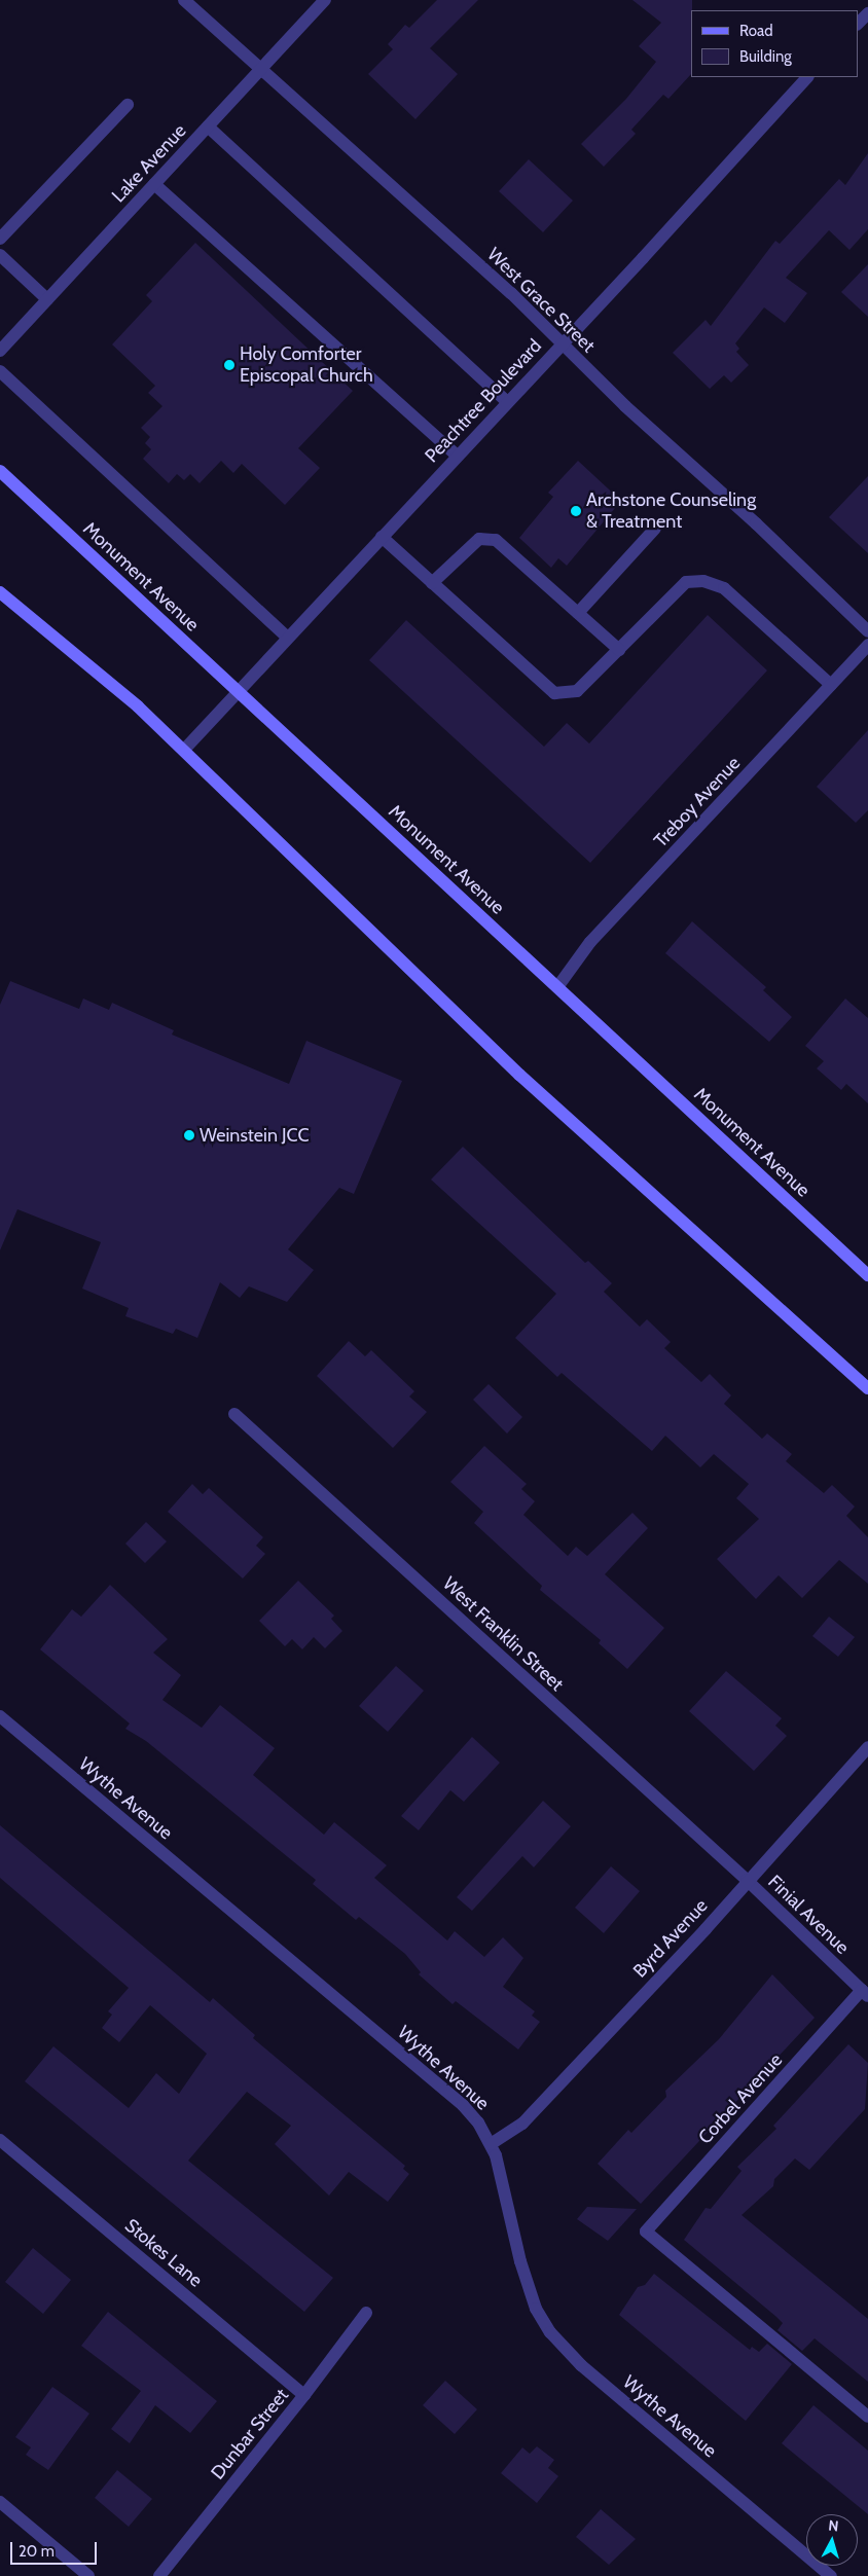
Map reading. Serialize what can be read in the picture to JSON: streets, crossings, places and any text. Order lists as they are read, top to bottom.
{
  "streets": {
    "street": [
      "Lake Avenue",
      "West Grace Street",
      "Peachtree Boulevard",
      "Monument Avenue",
      "Treboy Avenue",
      "West Franklin Street",
      "Wythe Avenue",
      "Finial Avenue",
      "Byrd Avenue",
      "Corbel Avenue",
      "Stokes Lane",
      "Dunbar Street"
    ]
  },
  "crossings": [
    ["Lake Avenue", "West Grace Street"],
    ["West Grace Street", "Peachtree Boulevard"],
    ["Peachtree Boulevard", "Monument Avenue"],
    ["Monument Avenue", "Treboy Avenue"],
    ["West Franklin Street", "Finial Avenue"],
    ["West Franklin Street", "Byrd Avenue"],
    ["Wythe Avenue", "Byrd Avenue"],
    ["Finial Avenue", "Byrd Avenue"],
    ["Finial Avenue", "Corbel Avenue"],
    ["Stokes Lane", "Dunbar Street"]
  ],
  "places": ["Holy Comforter Episcopal Church", "Archstone Counseling & Treatment", "Weinstein JCC"],
  "legend": ["Road", "Building"],
  "scale_bar": "20 m",
  "north": "top"
}
